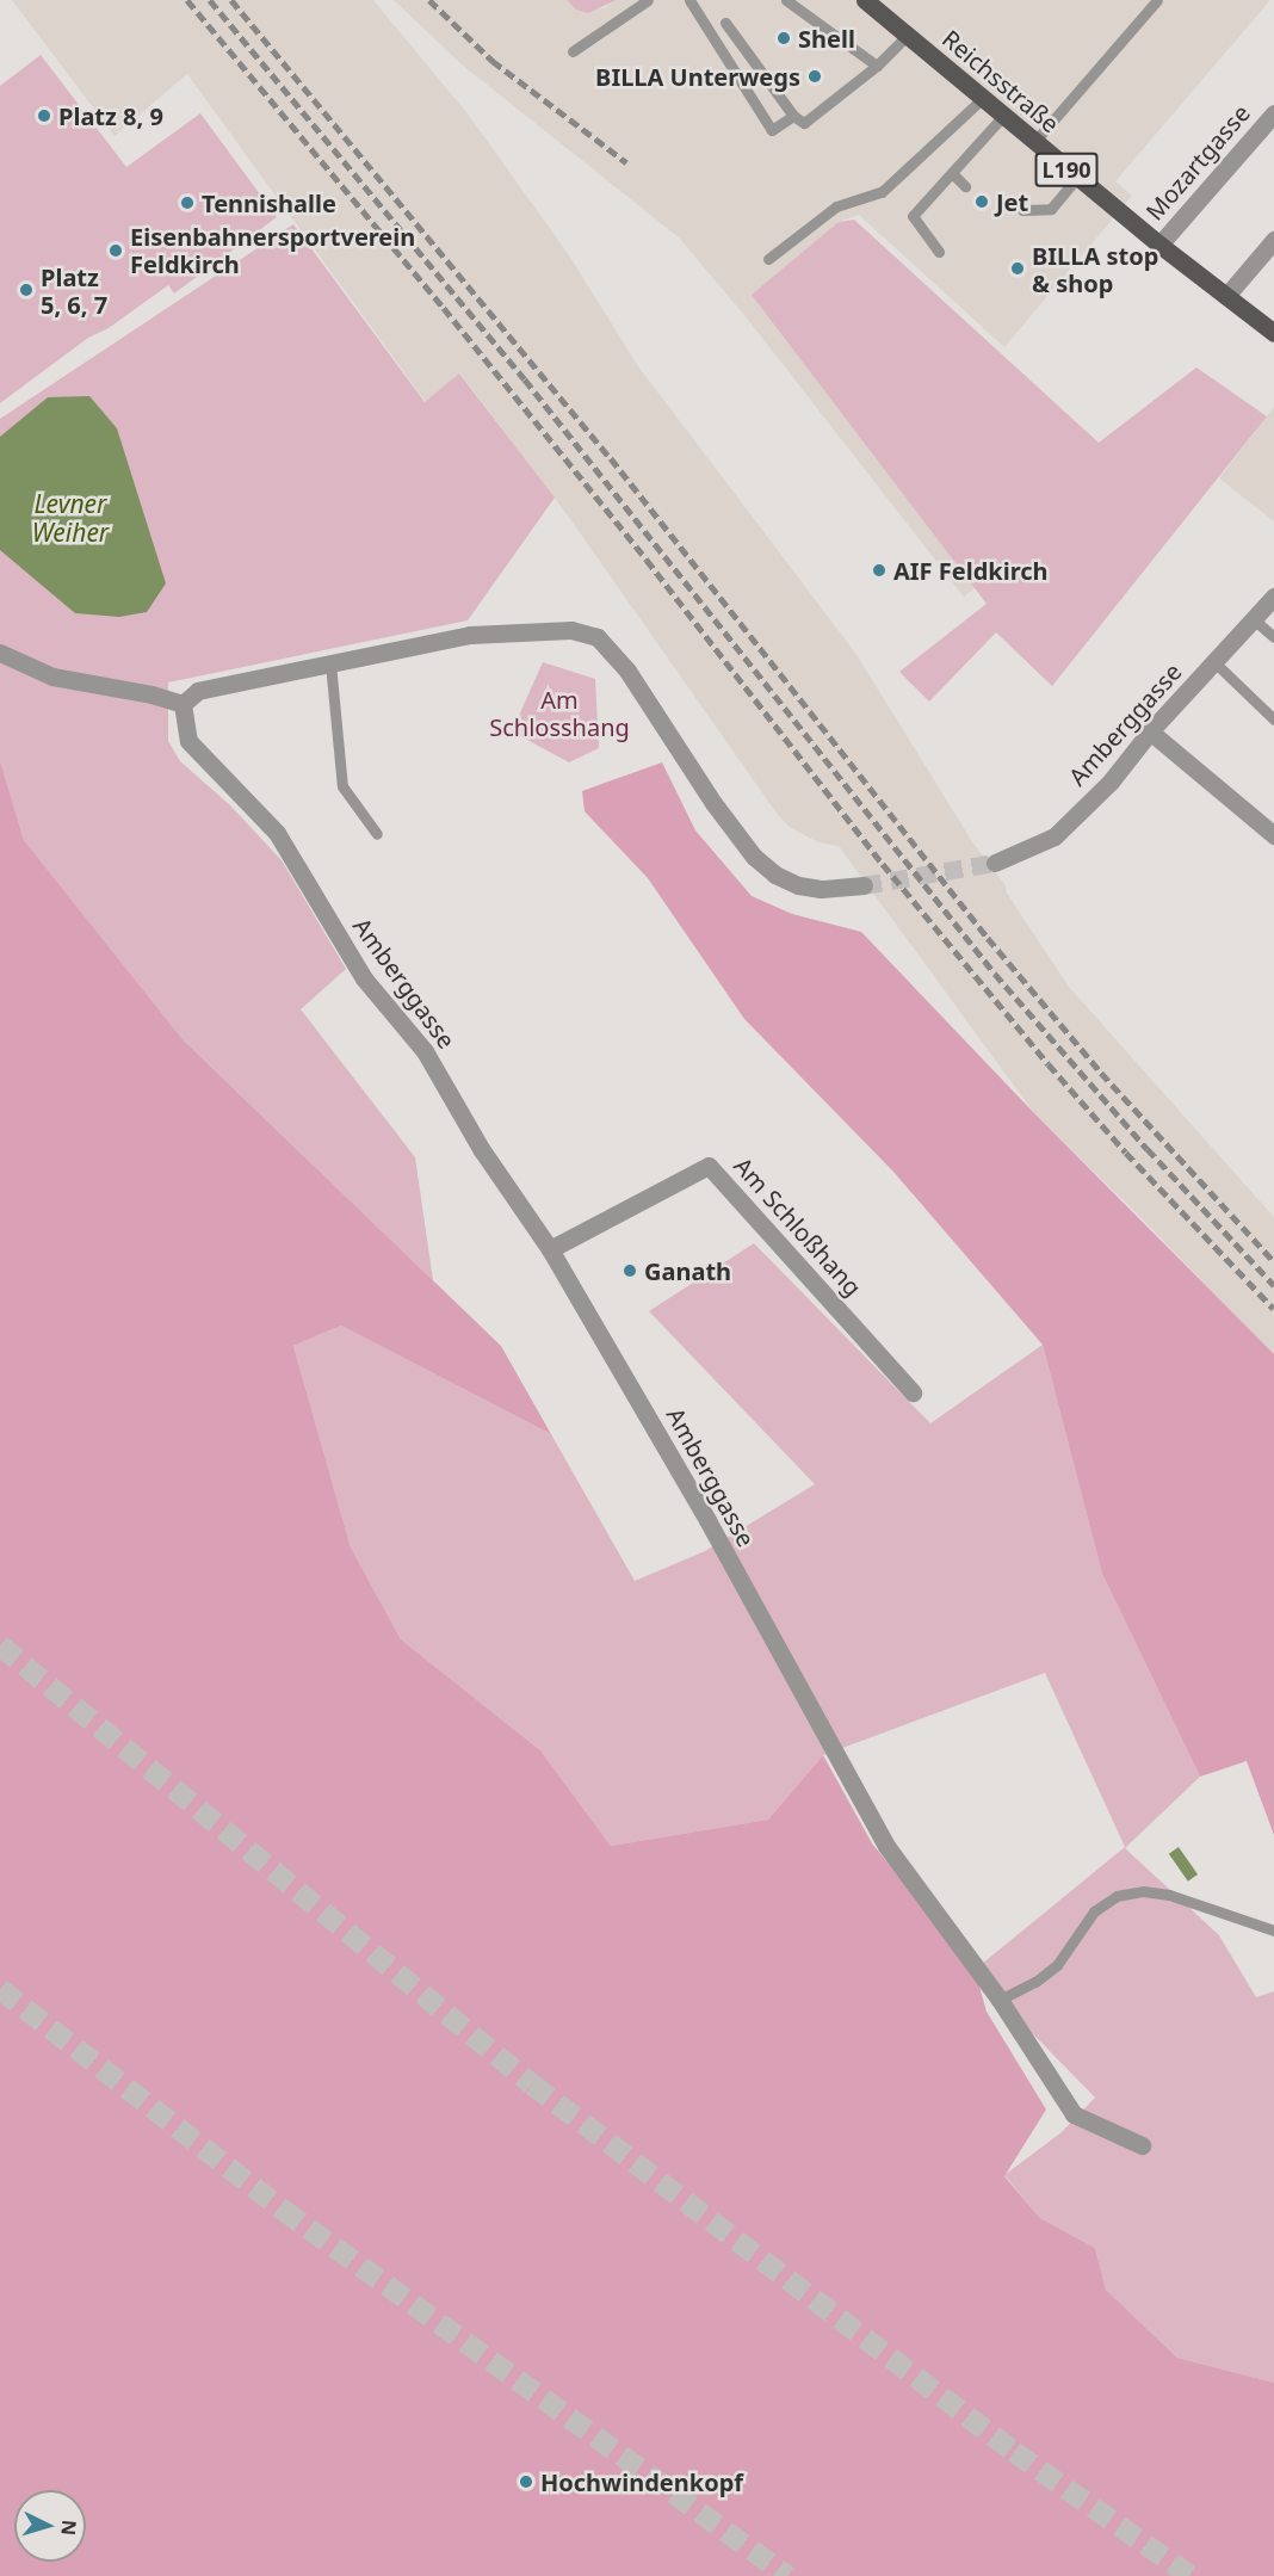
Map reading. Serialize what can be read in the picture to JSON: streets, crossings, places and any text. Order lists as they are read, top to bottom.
{
  "streets": {
    "main road": ["Reichsstraße", "L190"],
    "street": ["Mozartgasse", "Amberggasse", "Am Schloßhang"]
  },
  "crossings": [
    ["Reichsstraße", "Mozartgasse"],
    ["Amberggasse", "Am Schloßhang"]
  ],
  "water": ["Levner Weiher"],
  "parks": ["Am Schlosshang"],
  "places": [
    "Shell",
    "BILLA Unterwegs",
    "Platz 8, 9",
    "Jet",
    "Tennishalle",
    "Eisenbahnersportverein Feldkirch",
    "BILLA stop & shop",
    "Platz 5, 6, 7",
    "AIF Feldkirch",
    "Ganath",
    "Hochwindenkopf"
  ],
  "north": "right"
}
